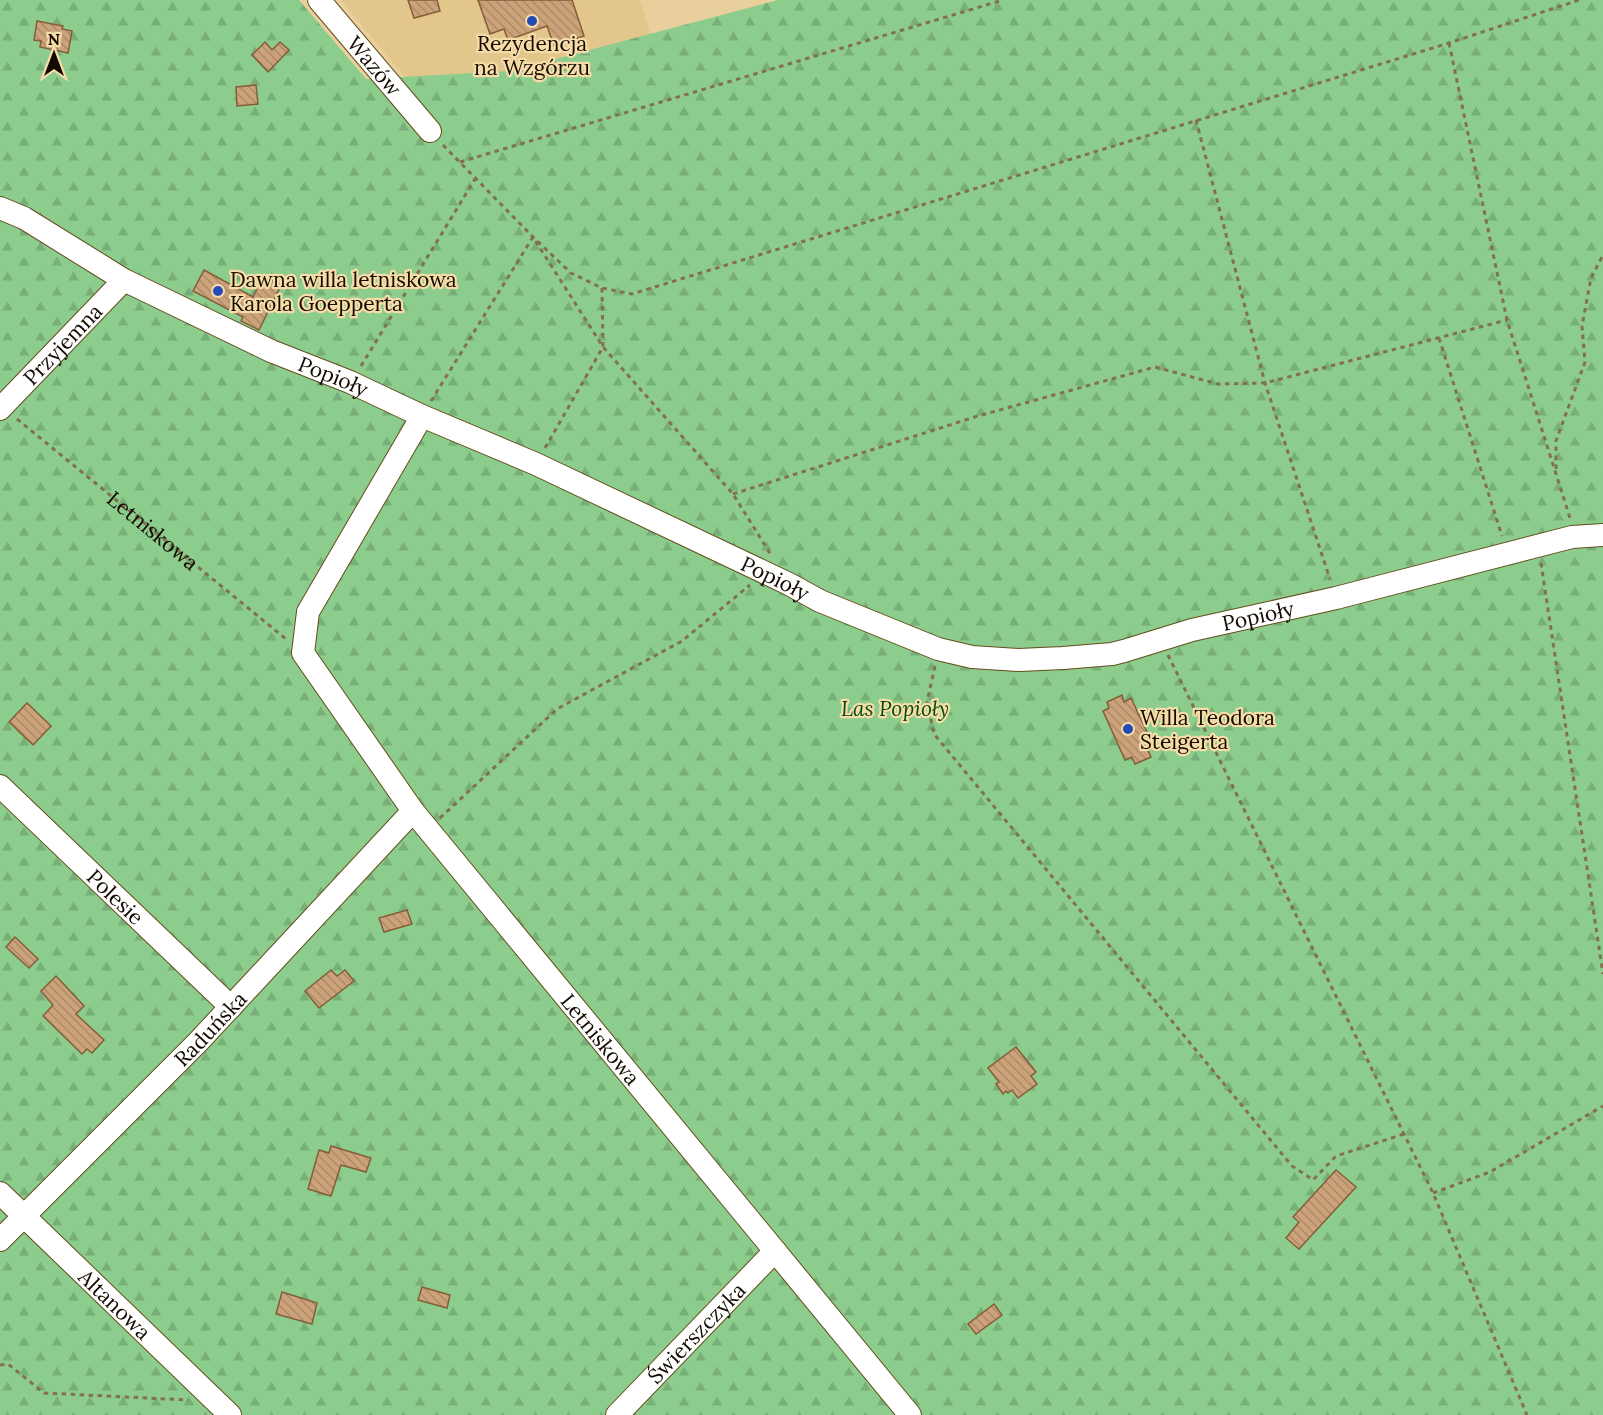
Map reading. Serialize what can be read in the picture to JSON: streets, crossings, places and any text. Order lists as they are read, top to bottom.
{
  "streets": {
    "street": [
      "Wazów",
      "Przyjemna",
      "Popioły",
      "Letniskowa",
      "Polesie",
      "Raduńska",
      "Altanowa",
      "Świerszczyka"
    ]
  },
  "crossings": [
    ["Przyjemna", "Popioły"],
    ["Przyjemna", "Letniskowa"],
    ["Letniskowa", "Raduńska"],
    ["Letniskowa", "Świerszczyka"],
    ["Polesie", "Raduńska"],
    ["Raduńska", "Altanowa"]
  ],
  "parks": ["Las Popioły"],
  "places": ["Rezydencja na Wzgórzu", "Dawna willa letniskowa Karola Goepperta", "Willa Teodora Steigerta"],
  "north": "top"
}
